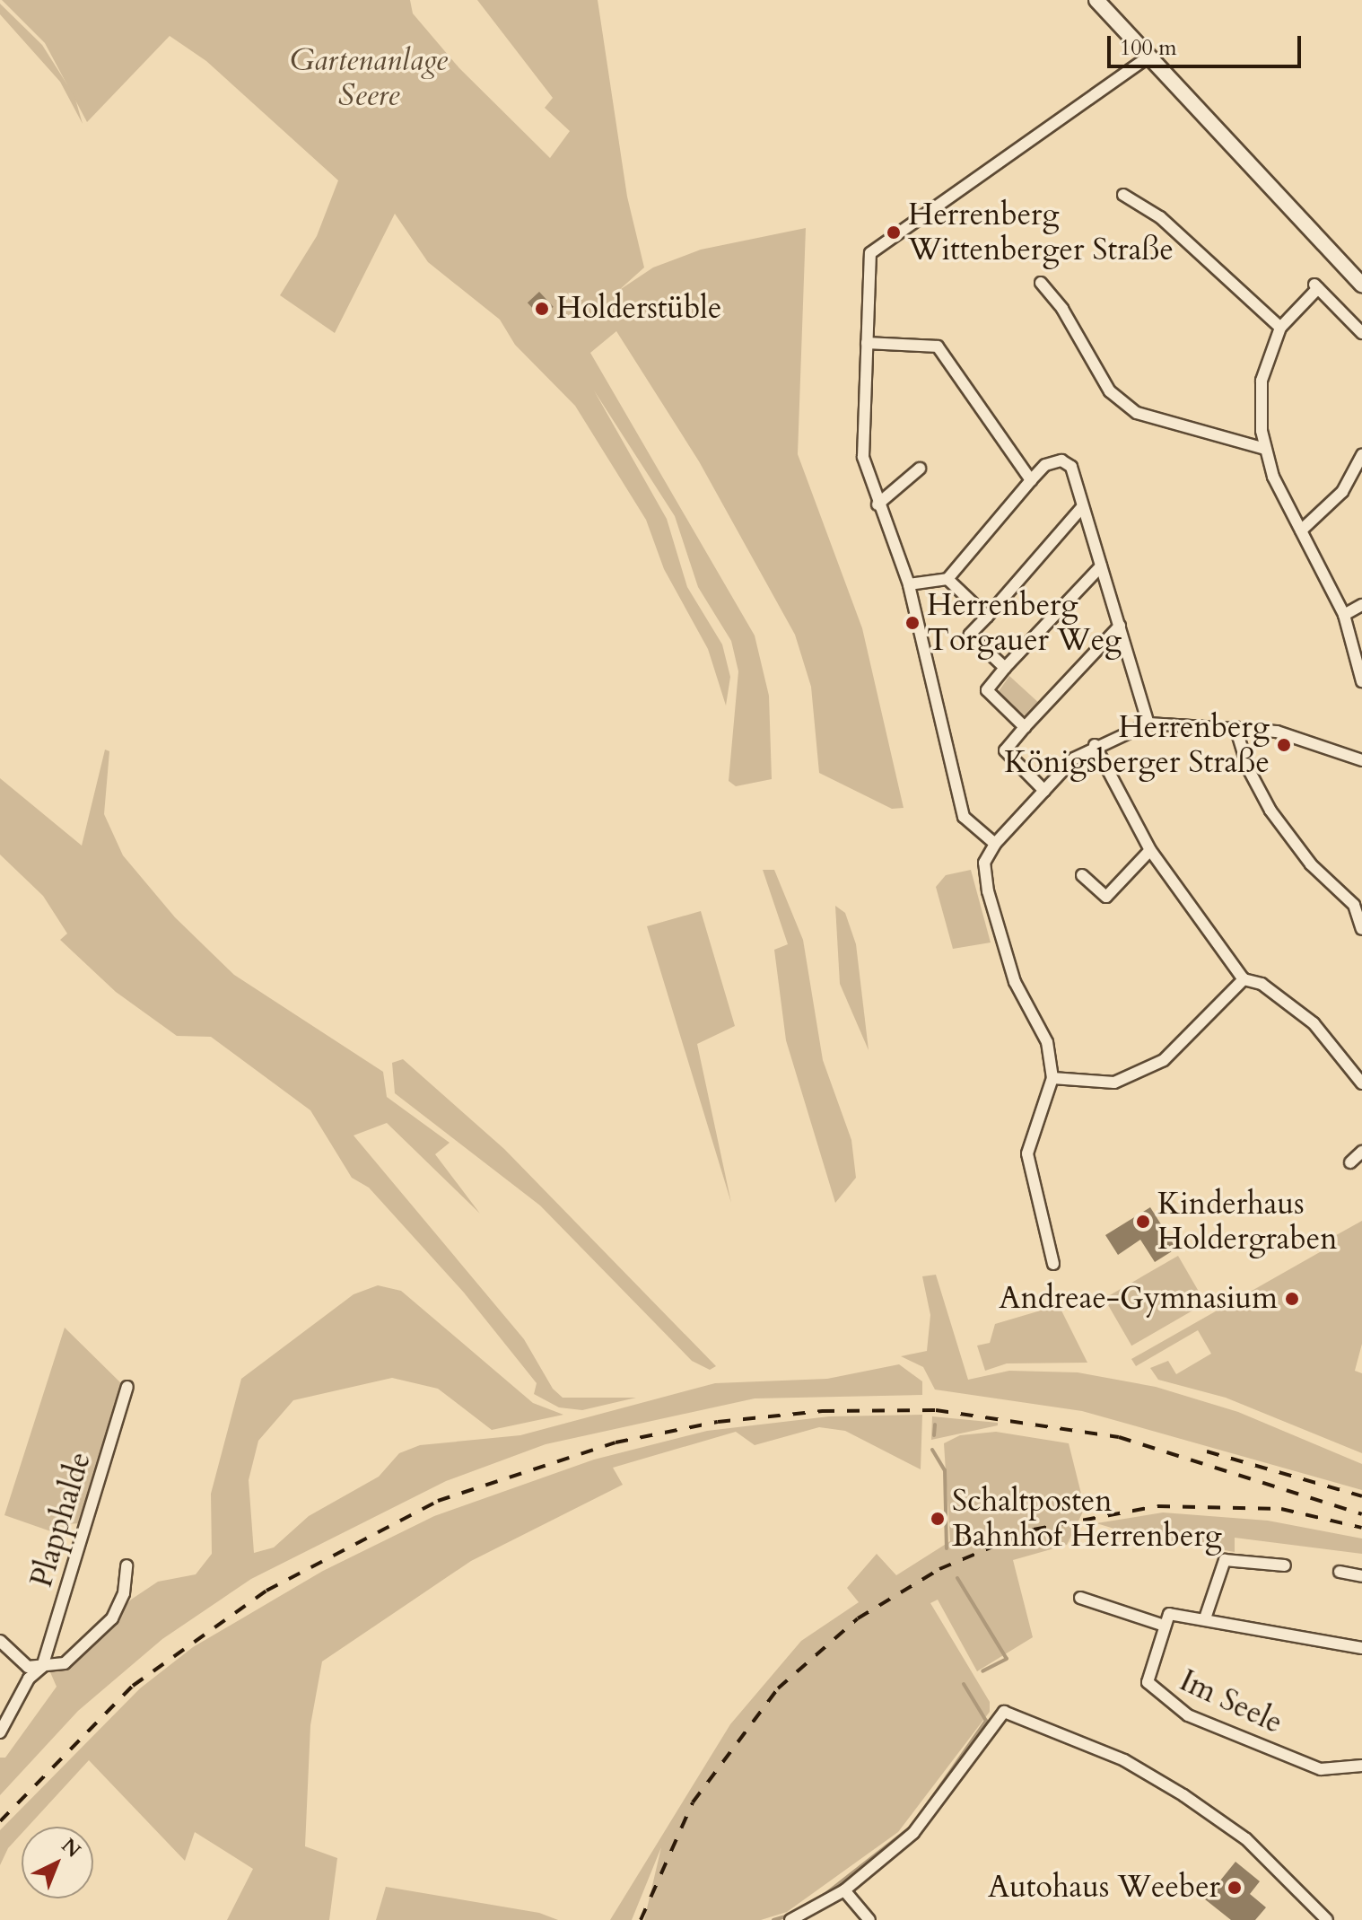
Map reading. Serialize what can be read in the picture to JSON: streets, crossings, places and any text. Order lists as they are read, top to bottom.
{
  "streets": {
    "street": ["Plapphalde", "Im Seele"]
  },
  "parks": ["Gartenanlage Seere"],
  "places": [
    "Herrenberg Wittenberger Straße",
    "Holderstüble",
    "Herrenberg Torgauer Weg",
    "Herrenberg Königsberger Straße",
    "Kinderhaus Holdergraben",
    "Andreae-Gymnasium",
    "Schaltposten Bahnhof Herrenberg",
    "Autohaus Weeber"
  ],
  "scale_bar": "100 m",
  "north": "top right"
}
